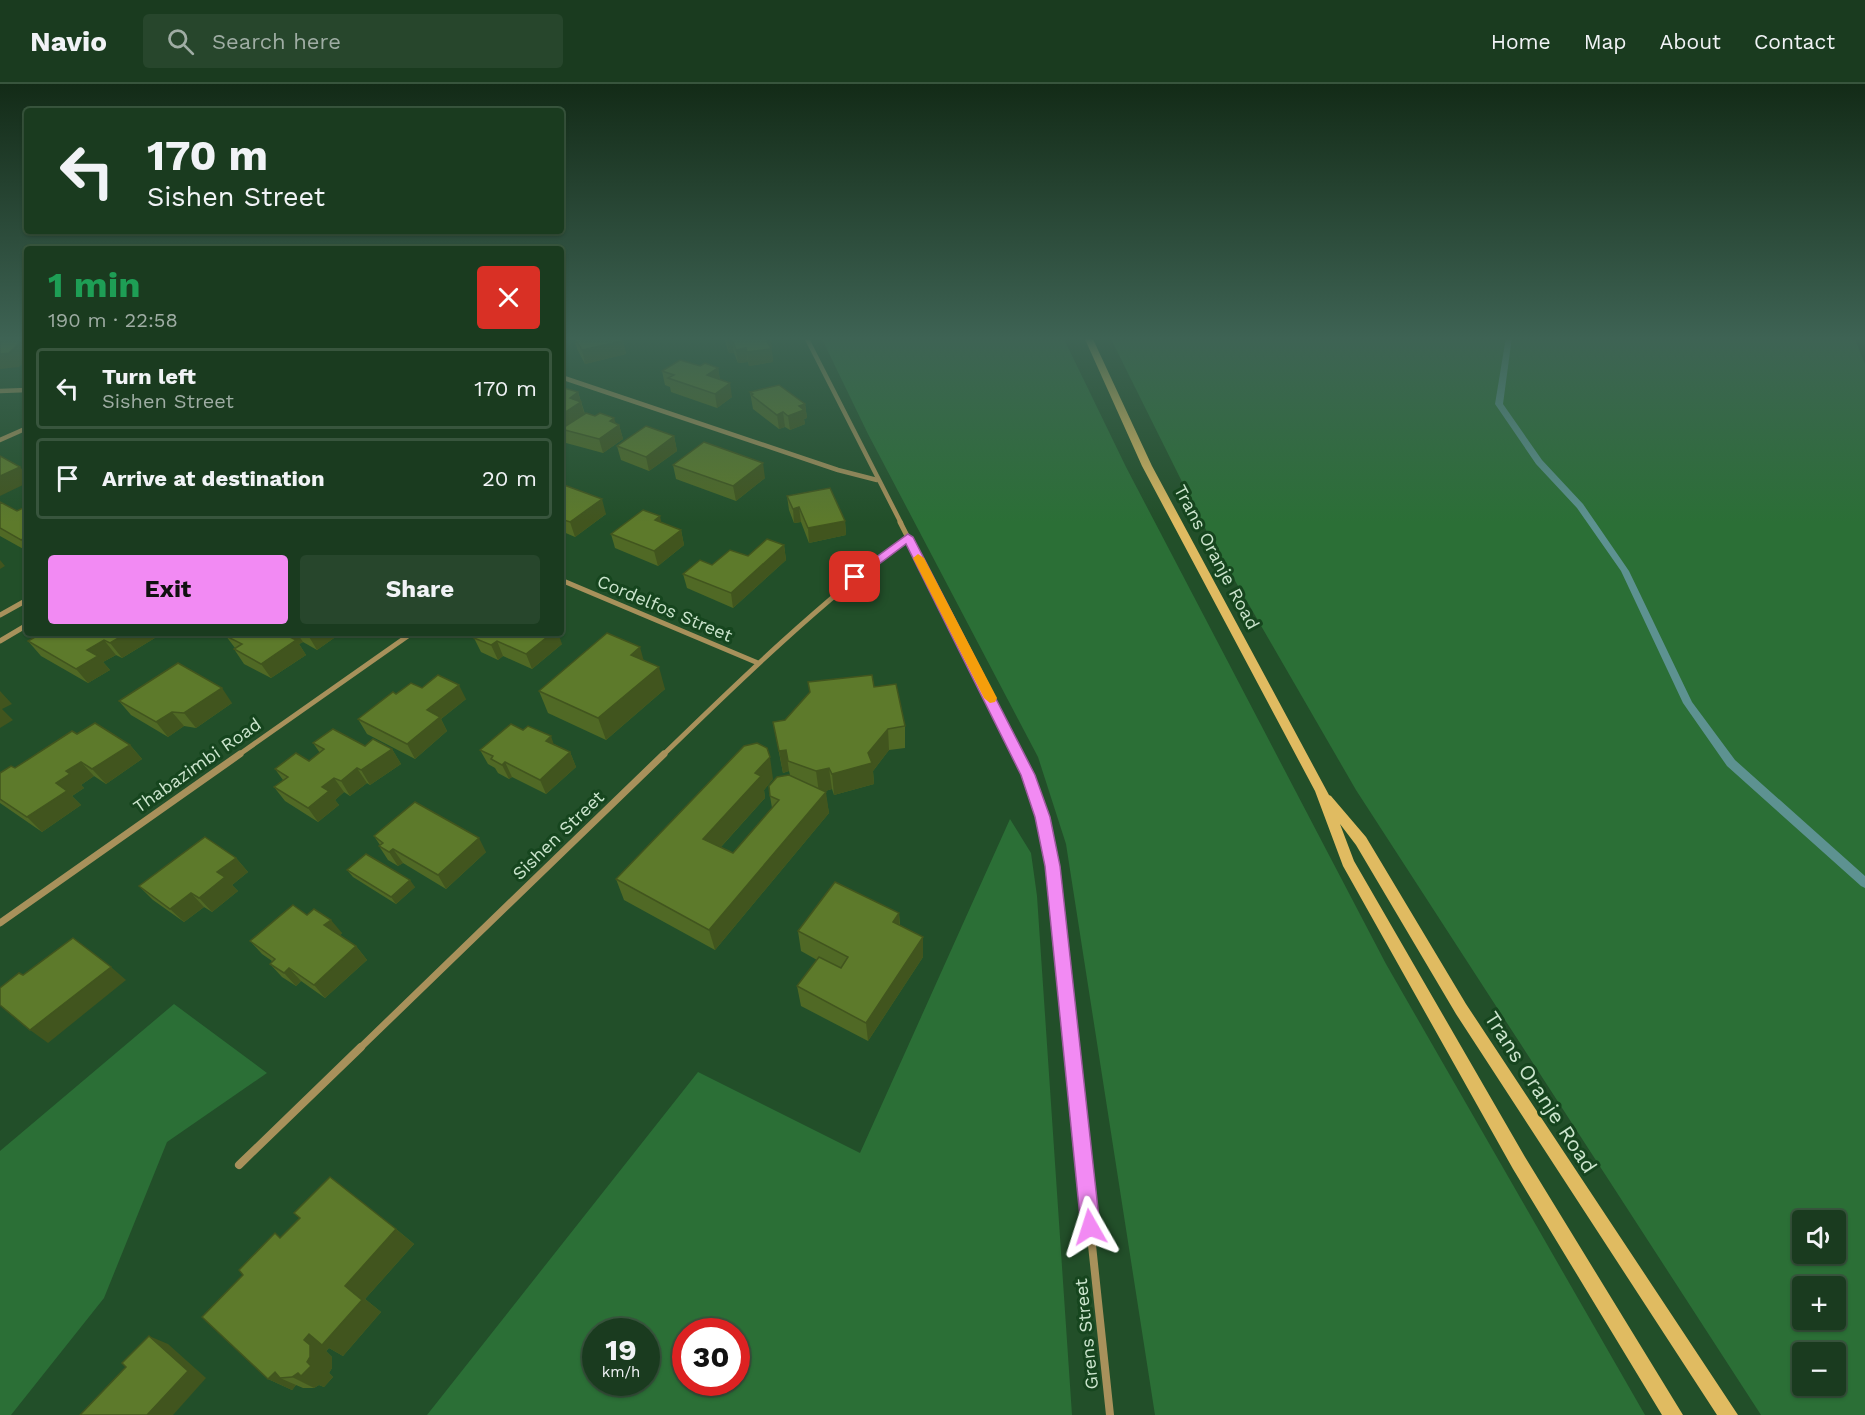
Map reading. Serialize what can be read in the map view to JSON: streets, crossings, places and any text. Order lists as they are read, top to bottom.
{
  "streets": {
    "main road": ["Trans Oranje Road"],
    "street": [
      "Cordelfos Street",
      "Thabazimbi Road",
      "Sishen Street",
      "Grens Street"
    ]
  },
  "crossings": [
    ["Cordelfos Street", "Sishen Street"],
    ["Sishen Street", "Grens Street"]
  ],
  "page": {
    "header": "Navio",
    "search": "Search here",
    "nav": [
      "Home",
      "Map",
      "About",
      "Contact"
    ],
    "turn": ["170 m", "Sishen Street"],
    "heading": ["1 min", "190 m · 22:58"],
    "list": [
      {
        "name": "Turn left",
        "note": "Sishen Street",
        "value": "170 m"
      },
      {
        "name": "Arrive at destination",
        "value": "20 m"
      }
    ],
    "buttons": ["Exit", "Share"],
    "map_buttons": ["+", "−"],
    "speed": "19 km/h",
    "limit": "30"
  }
}
